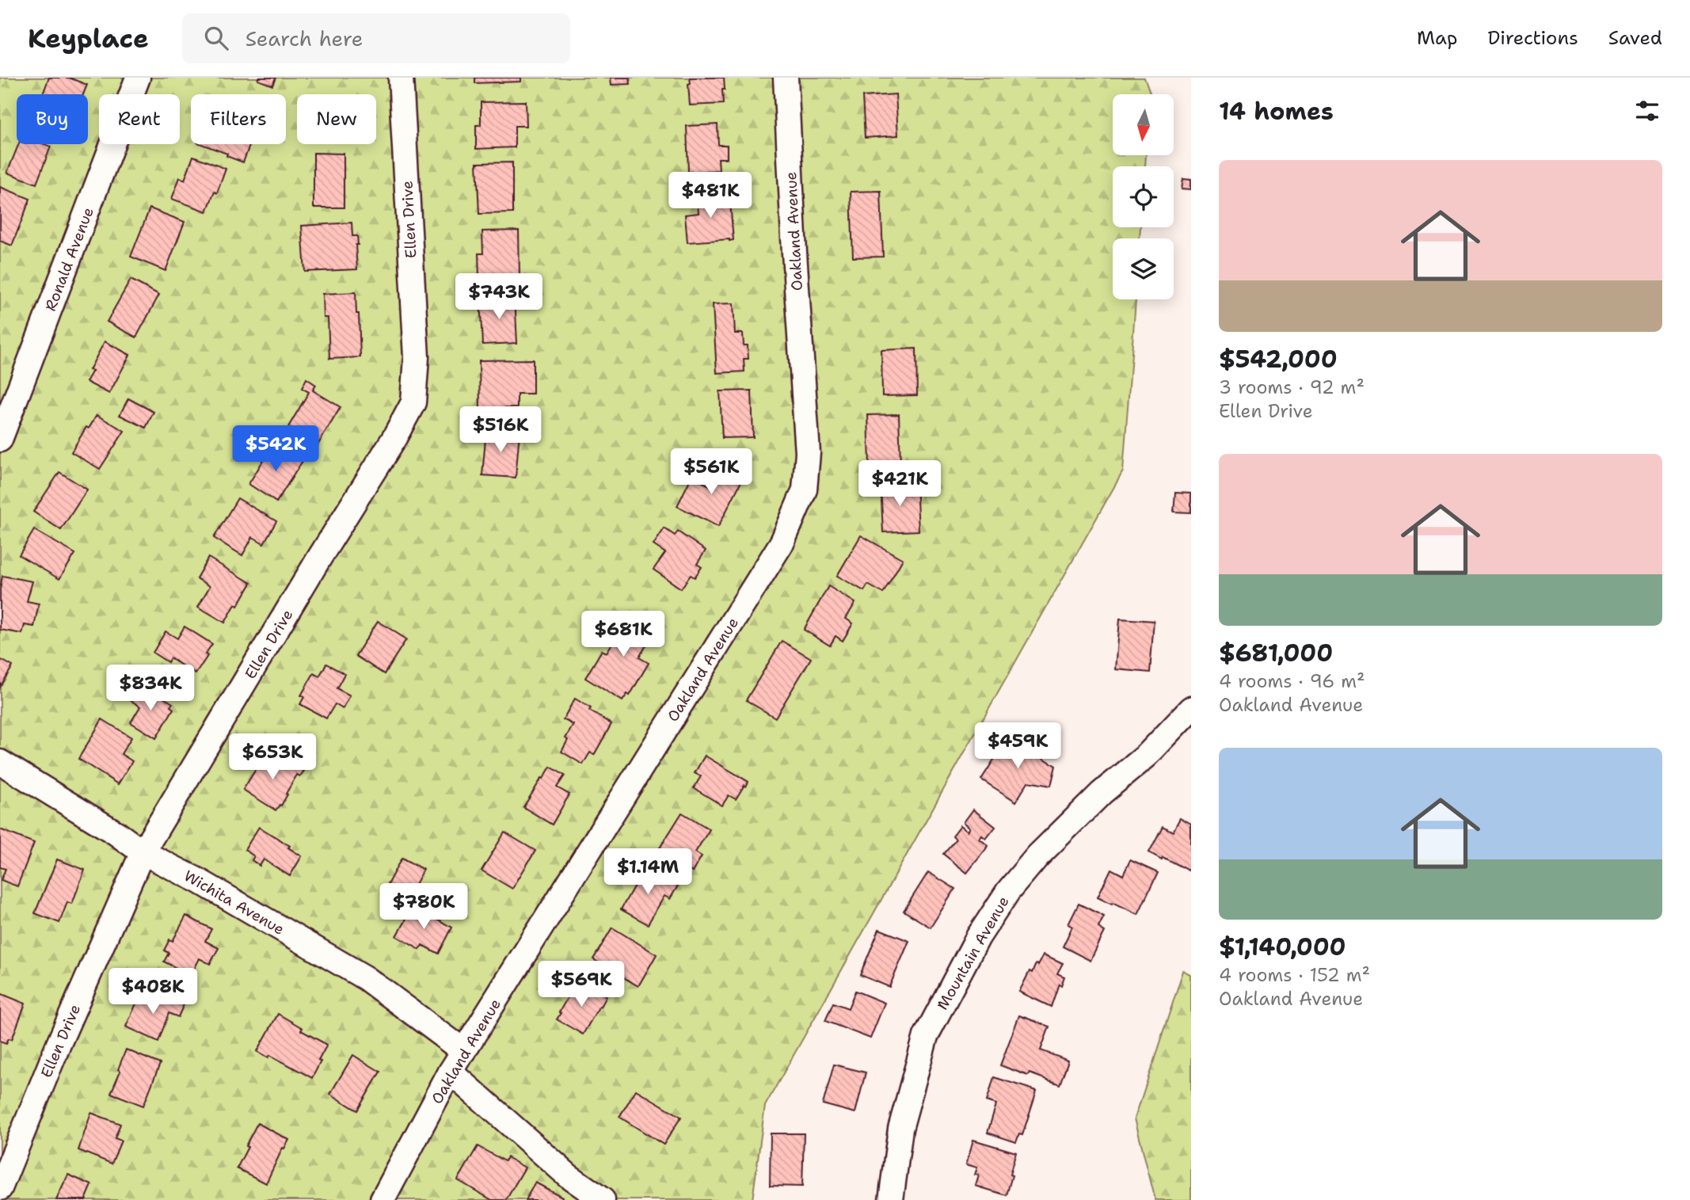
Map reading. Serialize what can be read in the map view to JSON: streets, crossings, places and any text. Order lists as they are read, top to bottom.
{
  "streets": {
    "street": [
      "Ellen Drive",
      "Oakland Avenue",
      "Ronald Avenue",
      "Wichita Avenue",
      "Mountain Avenue"
    ]
  },
  "crossings": [
    ["Ellen Drive", "Wichita Avenue"],
    ["Oakland Avenue", "Wichita Avenue"]
  ],
  "north": "bottom",
  "page": {
    "header": "Keyplace",
    "search": "Search here",
    "nav": ["Map", "Directions", "Saved"],
    "heading": "14 homes",
    "chip": [
      "Buy",
      "Rent",
      "Filters",
      "New"
    ],
    "list": [
      {
        "name": "$542,000",
        "note": "3 rooms · 92 m² · Ellen Drive"
      },
      {
        "name": "$681,000",
        "note": "4 rooms · 96 m² · Oakland Avenue"
      },
      {
        "name": "$1,140,000",
        "note": "4 rooms · 152 m² · Oakland Avenue"
      }
    ],
    "price": [
      "$481K",
      "$743K",
      "$516K",
      "$542K",
      "$561K",
      "$421K",
      "$681K",
      "$834K",
      "$459K",
      "$653K",
      "$1.14M",
      "$780K",
      "$569K",
      "$408K"
    ]
  }
}
